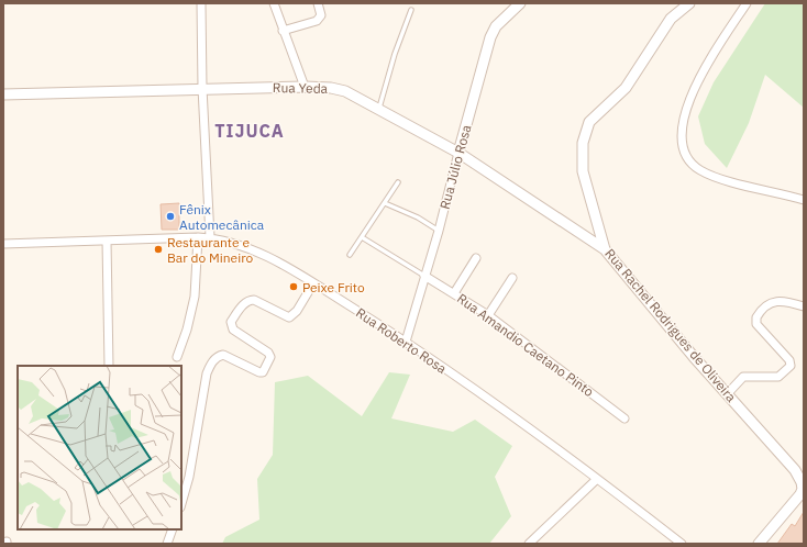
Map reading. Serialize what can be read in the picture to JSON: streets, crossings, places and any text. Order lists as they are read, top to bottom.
{
  "streets": {
    "street": [
      "Rua Yeda",
      "Rua Júlio Rosa",
      "Rua Rachel Rodrigues de Oliveira",
      "Rua Roberto Rosa",
      "Rua Amandio Caetano Pinto"
    ]
  },
  "crossings": [
    ["Rua Yeda", "Rua Júlio Rosa"],
    ["Rua Yeda", "Rua Rachel Rodrigues de Oliveira"],
    ["Rua Júlio Rosa", "Rua Roberto Rosa"],
    ["Rua Júlio Rosa", "Rua Amandio Caetano Pinto"]
  ],
  "districts": ["TIJUCA"],
  "places": ["Fênix Automecânica", "Restaurante e Bar do Mineiro", "Peixe Frito"]
}
